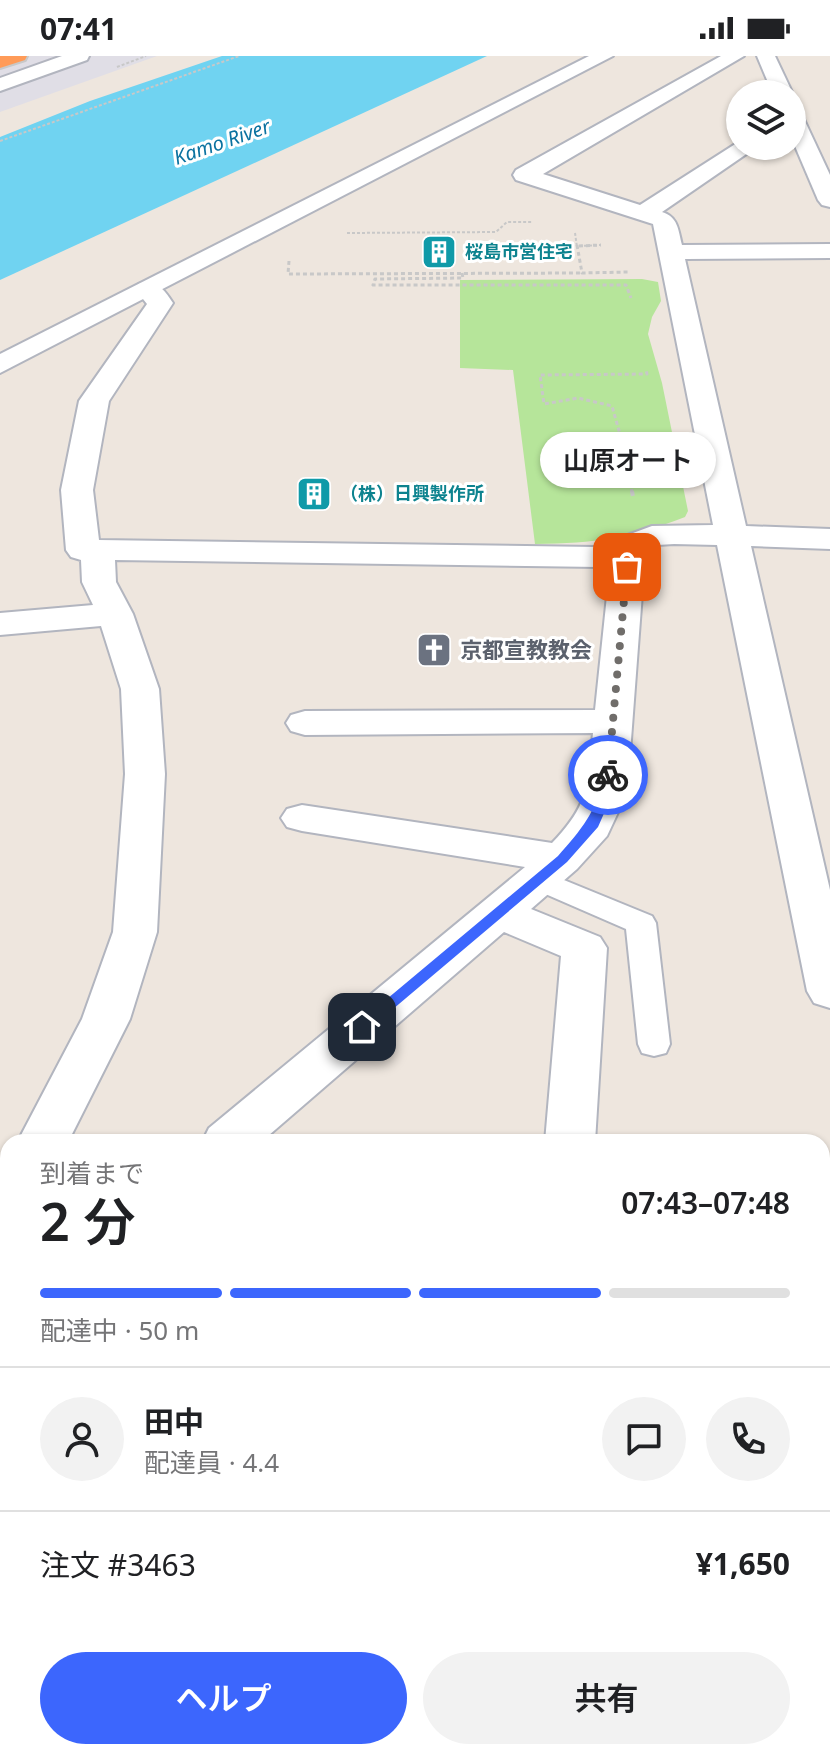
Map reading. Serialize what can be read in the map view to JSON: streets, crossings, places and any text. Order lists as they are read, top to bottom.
{
  "water": ["Kamo River"],
  "places": {
    "building": ["桜島市営住宅", "（株）日興製作所"],
    "other": ["山原オート"],
    "church": ["京都宣教教会"]
  },
  "page": {
    "status": "07:41",
    "bubble": "山原オート",
    "heading": ["2 分", "到着まで", "07:43–07:48"],
    "panel": [
      "田中",
      "配達員 · 4.4",
      "注文 #3463",
      "¥1,650"
    ],
    "bar": "配達中 · 50 m",
    "buttons": ["ヘルプ", "共有"]
  }
}
